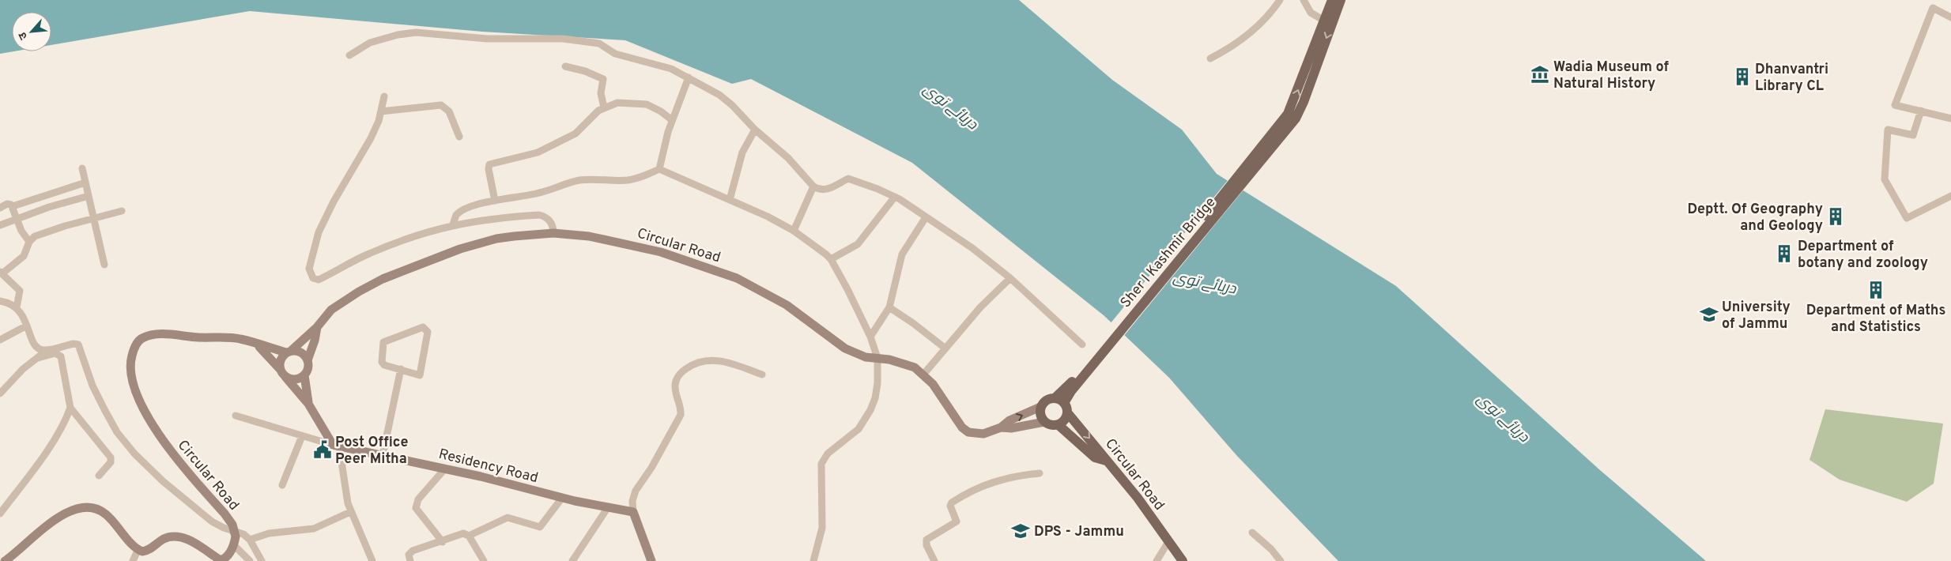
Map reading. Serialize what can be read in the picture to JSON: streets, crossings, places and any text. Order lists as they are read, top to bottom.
{
  "streets": {
    "main road": ["Circular Road", "Sher I Kashmir Bridge", "Residency Road"]
  },
  "crossings": [
    ["Circular Road", "Sher I Kashmir Bridge"]
  ],
  "water": ["دریائے توی"],
  "places": {
    "museum": ["Wadia Museum of Natural History"],
    "building": [
      "Dhanvantri Library CL",
      "Deptt. Of Geography and Geology",
      "Department of botany and zoology",
      "Department of Maths and Statistics"
    ],
    "school or university": ["University of Jammu", "DPS - Jammu"],
    "public building": ["Post Office Peer Mitha"]
  },
  "north": "bottom left"
}
